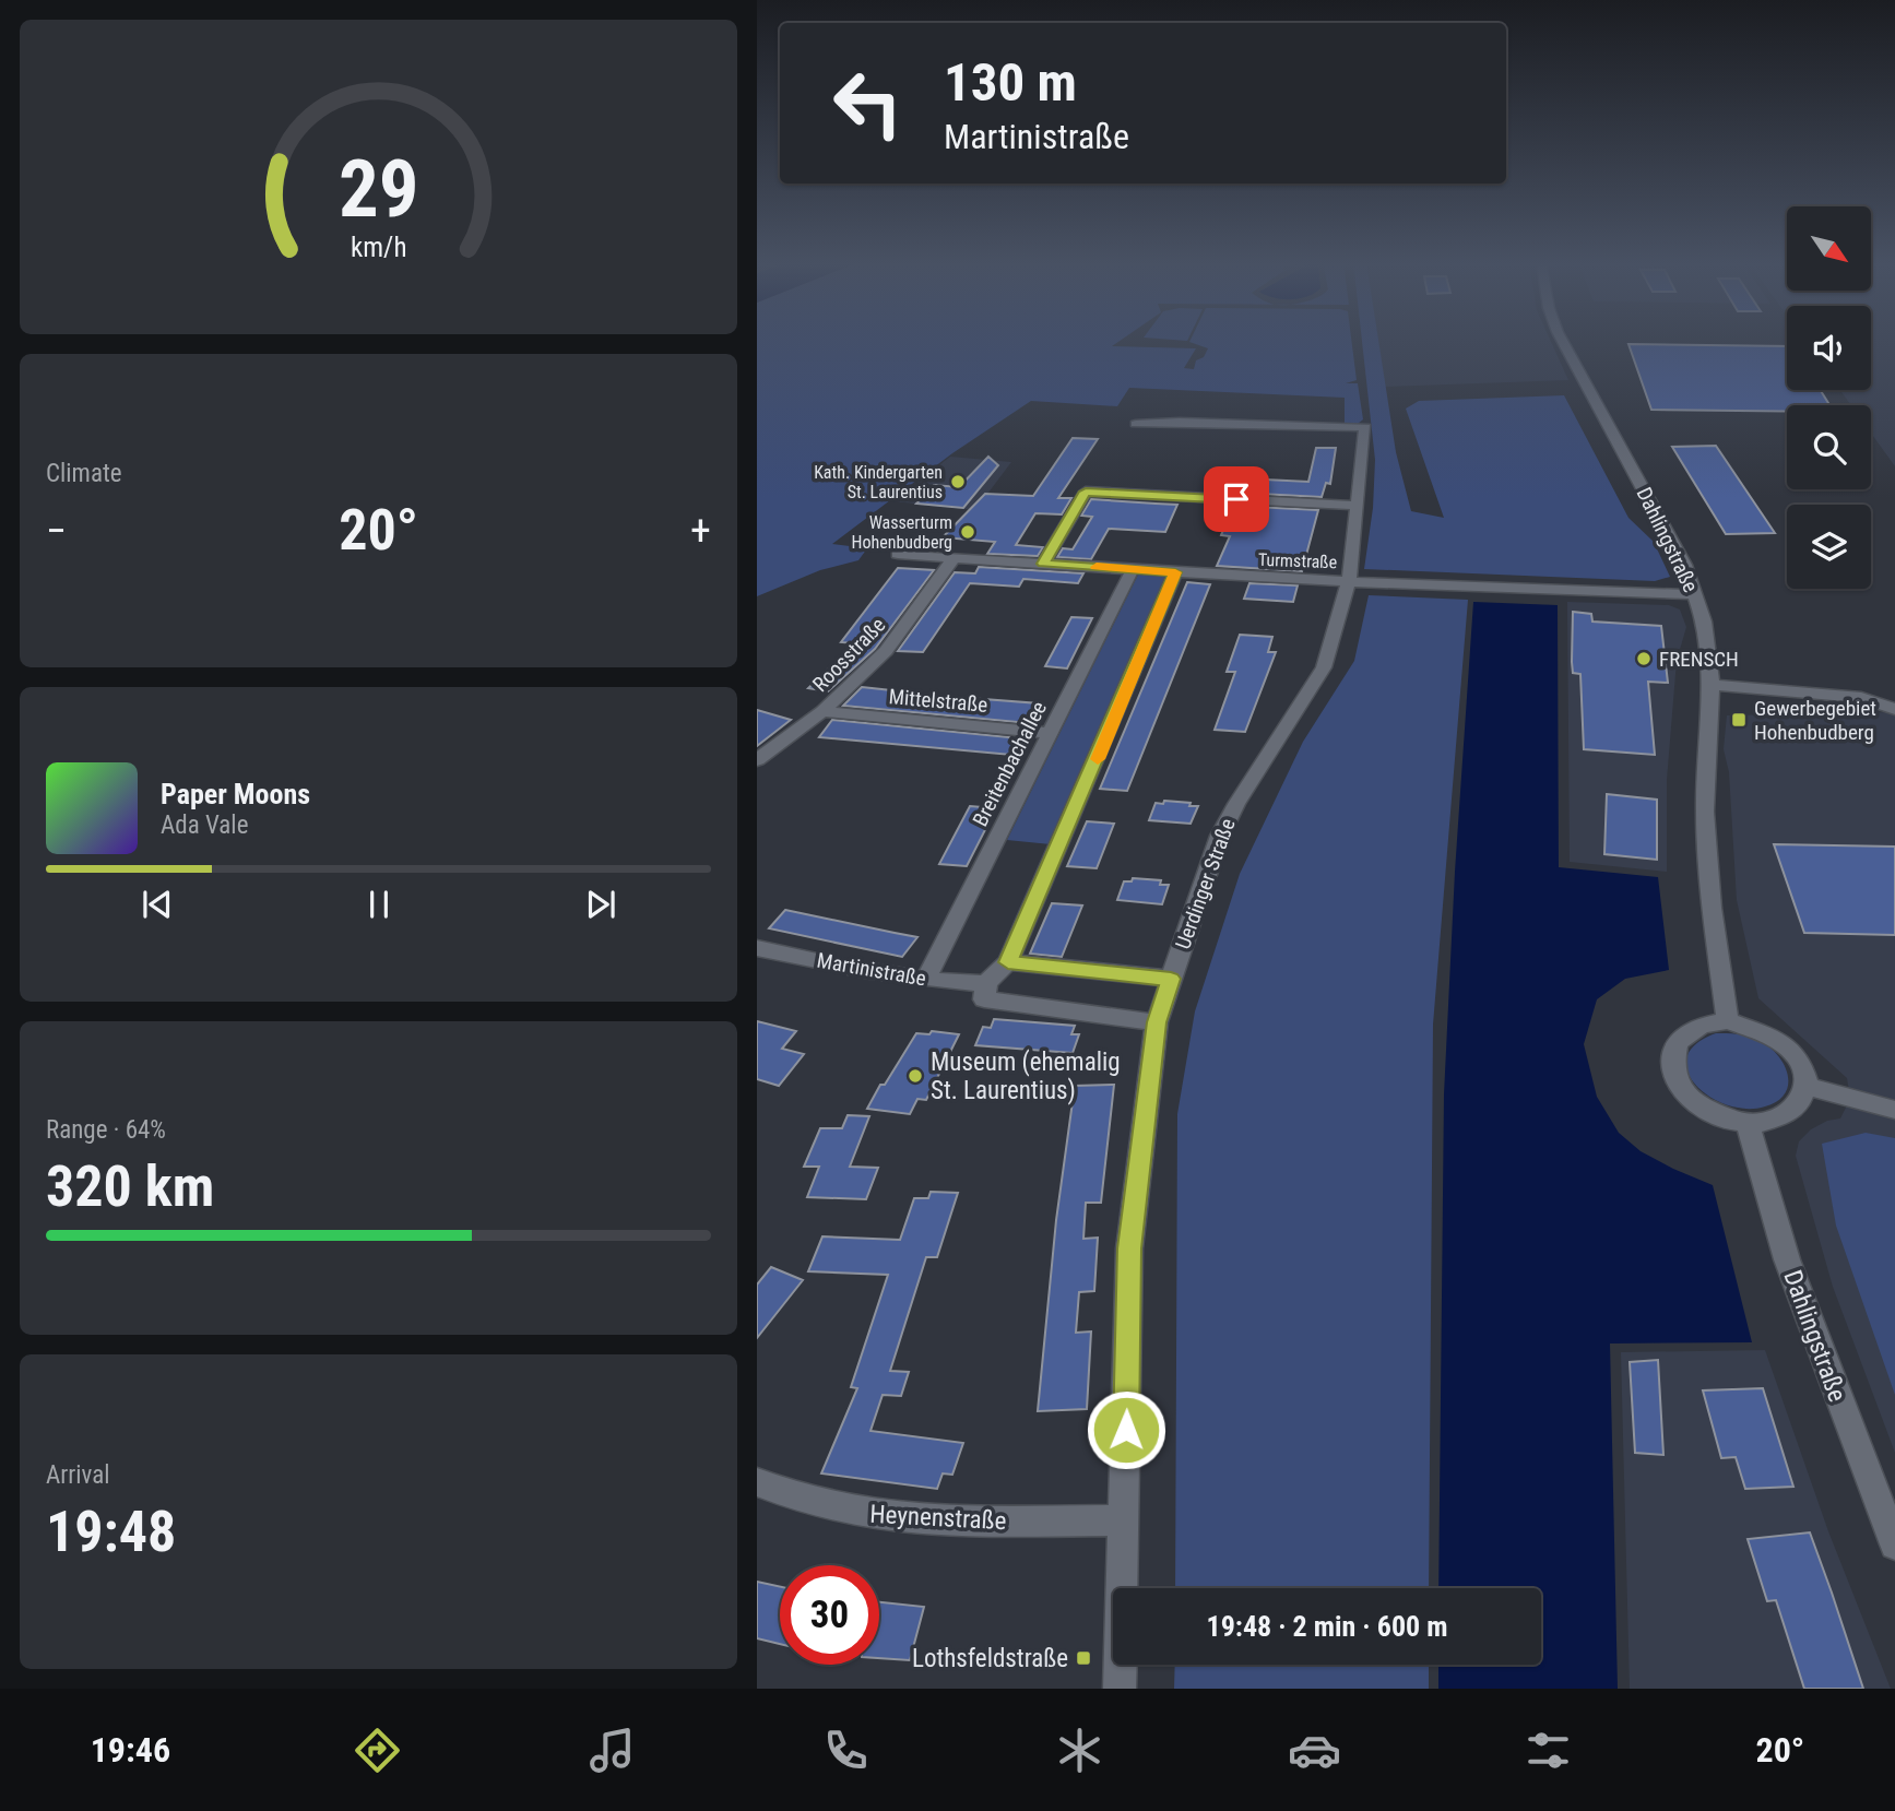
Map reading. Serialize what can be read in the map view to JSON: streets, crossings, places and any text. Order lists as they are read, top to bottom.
{
  "streets": {
    "street": [
      "Dahlingstraße",
      "Turmstraße",
      "Roosstraße",
      "Mittelstraße",
      "Breitenbachallee",
      "Uerdinger Straße",
      "Martinistraße",
      "Heynenstraße"
    ]
  },
  "crossings": [
    ["Dahlingstraße", "Turmstraße"],
    ["Turmstraße", "Roosstraße"],
    ["Turmstraße", "Breitenbachallee"],
    ["Turmstraße", "Uerdinger Straße"],
    ["Roosstraße", "Mittelstraße"],
    ["Mittelstraße", "Breitenbachallee"],
    ["Breitenbachallee", "Martinistraße"],
    ["Uerdinger Straße", "Martinistraße"],
    ["Uerdinger Straße", "Heynenstraße"]
  ],
  "places": {
    "other": [
      "Kath. Kindergarten St. Laurentius",
      "Wasserturm Hohenbudberg",
      "FRENSCH",
      "Museum (ehemalig St. Laurentius)"
    ],
    "transit": ["Gewerbegebiet Hohenbudberg", "Lothsfeldstraße"]
  },
  "north": "bottom right",
  "page": {
    "turn": ["130 m", "Martinistraße"],
    "tile": [
      "Climate",
      ["Range · 64%", "320 km"],
      ["Arrival", "19:48"]
    ],
    "heat": ["−", "20°", "+"],
    "song": ["Paper Moons", "Ada Vale"],
    "limit": "30",
    "trip": "19:48 · 2 min · 600 m",
    "tabs": ["19:46", "20°"],
    "gauge": ["29", "km/h"]
  }
}
